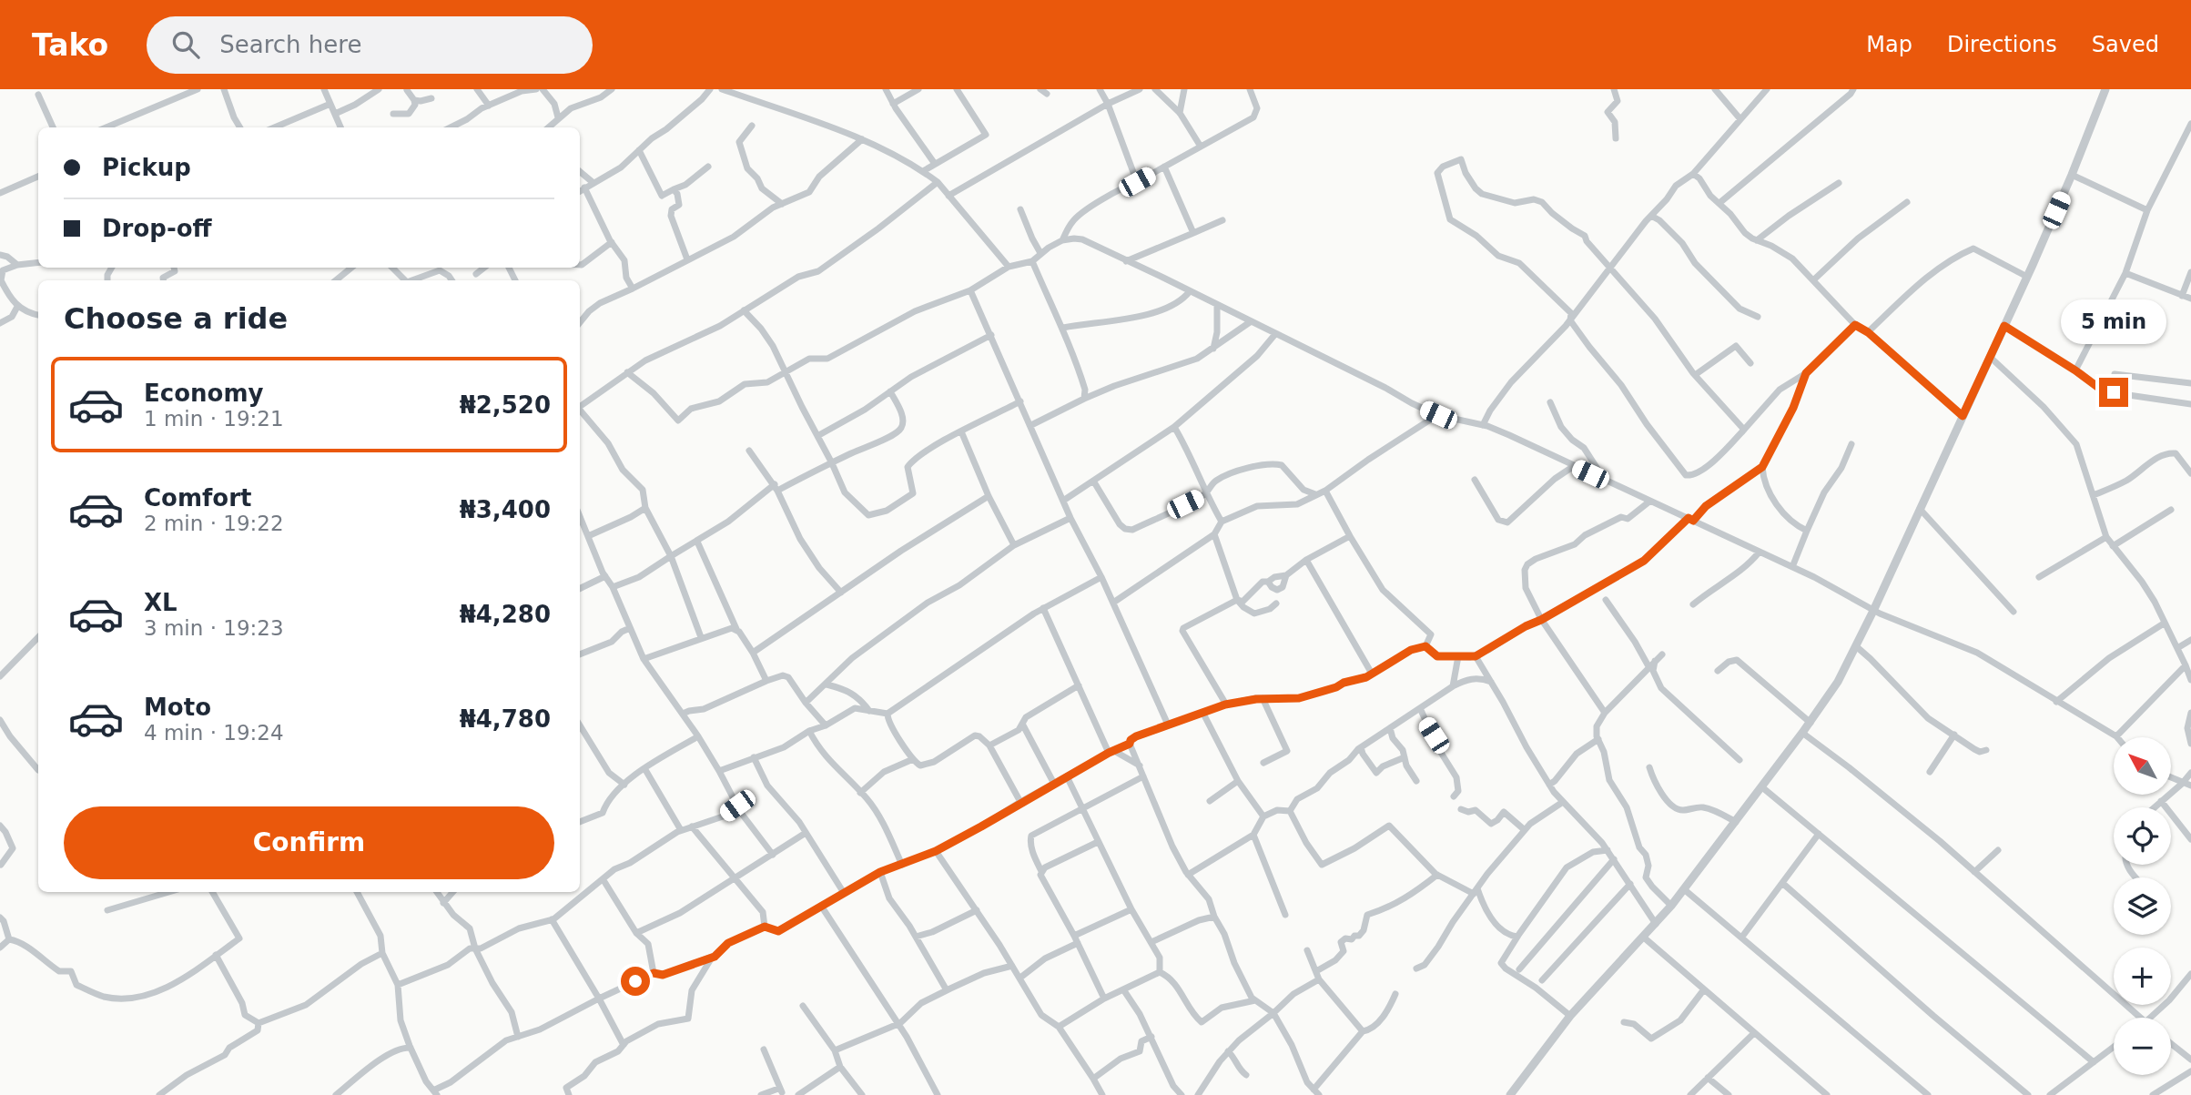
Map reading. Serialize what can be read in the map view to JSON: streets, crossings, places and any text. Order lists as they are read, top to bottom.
{
  "north": "top left",
  "page": {
    "header": "Tako",
    "search": "Search here",
    "nav": ["Map", "Directions", "Saved"],
    "banner": ["Pickup", "Drop-off"],
    "heading": "Choose a ride",
    "bubble": "5 min",
    "list": [
      {
        "name": "Economy",
        "note": "1 min · 19:21",
        "value": "₦2,520"
      },
      {
        "name": "Comfort",
        "note": "2 min · 19:22",
        "value": "₦3,400"
      },
      {
        "name": "XL",
        "note": "3 min · 19:23",
        "value": "₦4,280"
      },
      {
        "name": "Moto",
        "note": "4 min · 19:24",
        "value": "₦4,780"
      }
    ],
    "map_buttons": ["+", "−"],
    "buttons": "Confirm"
  }
}
